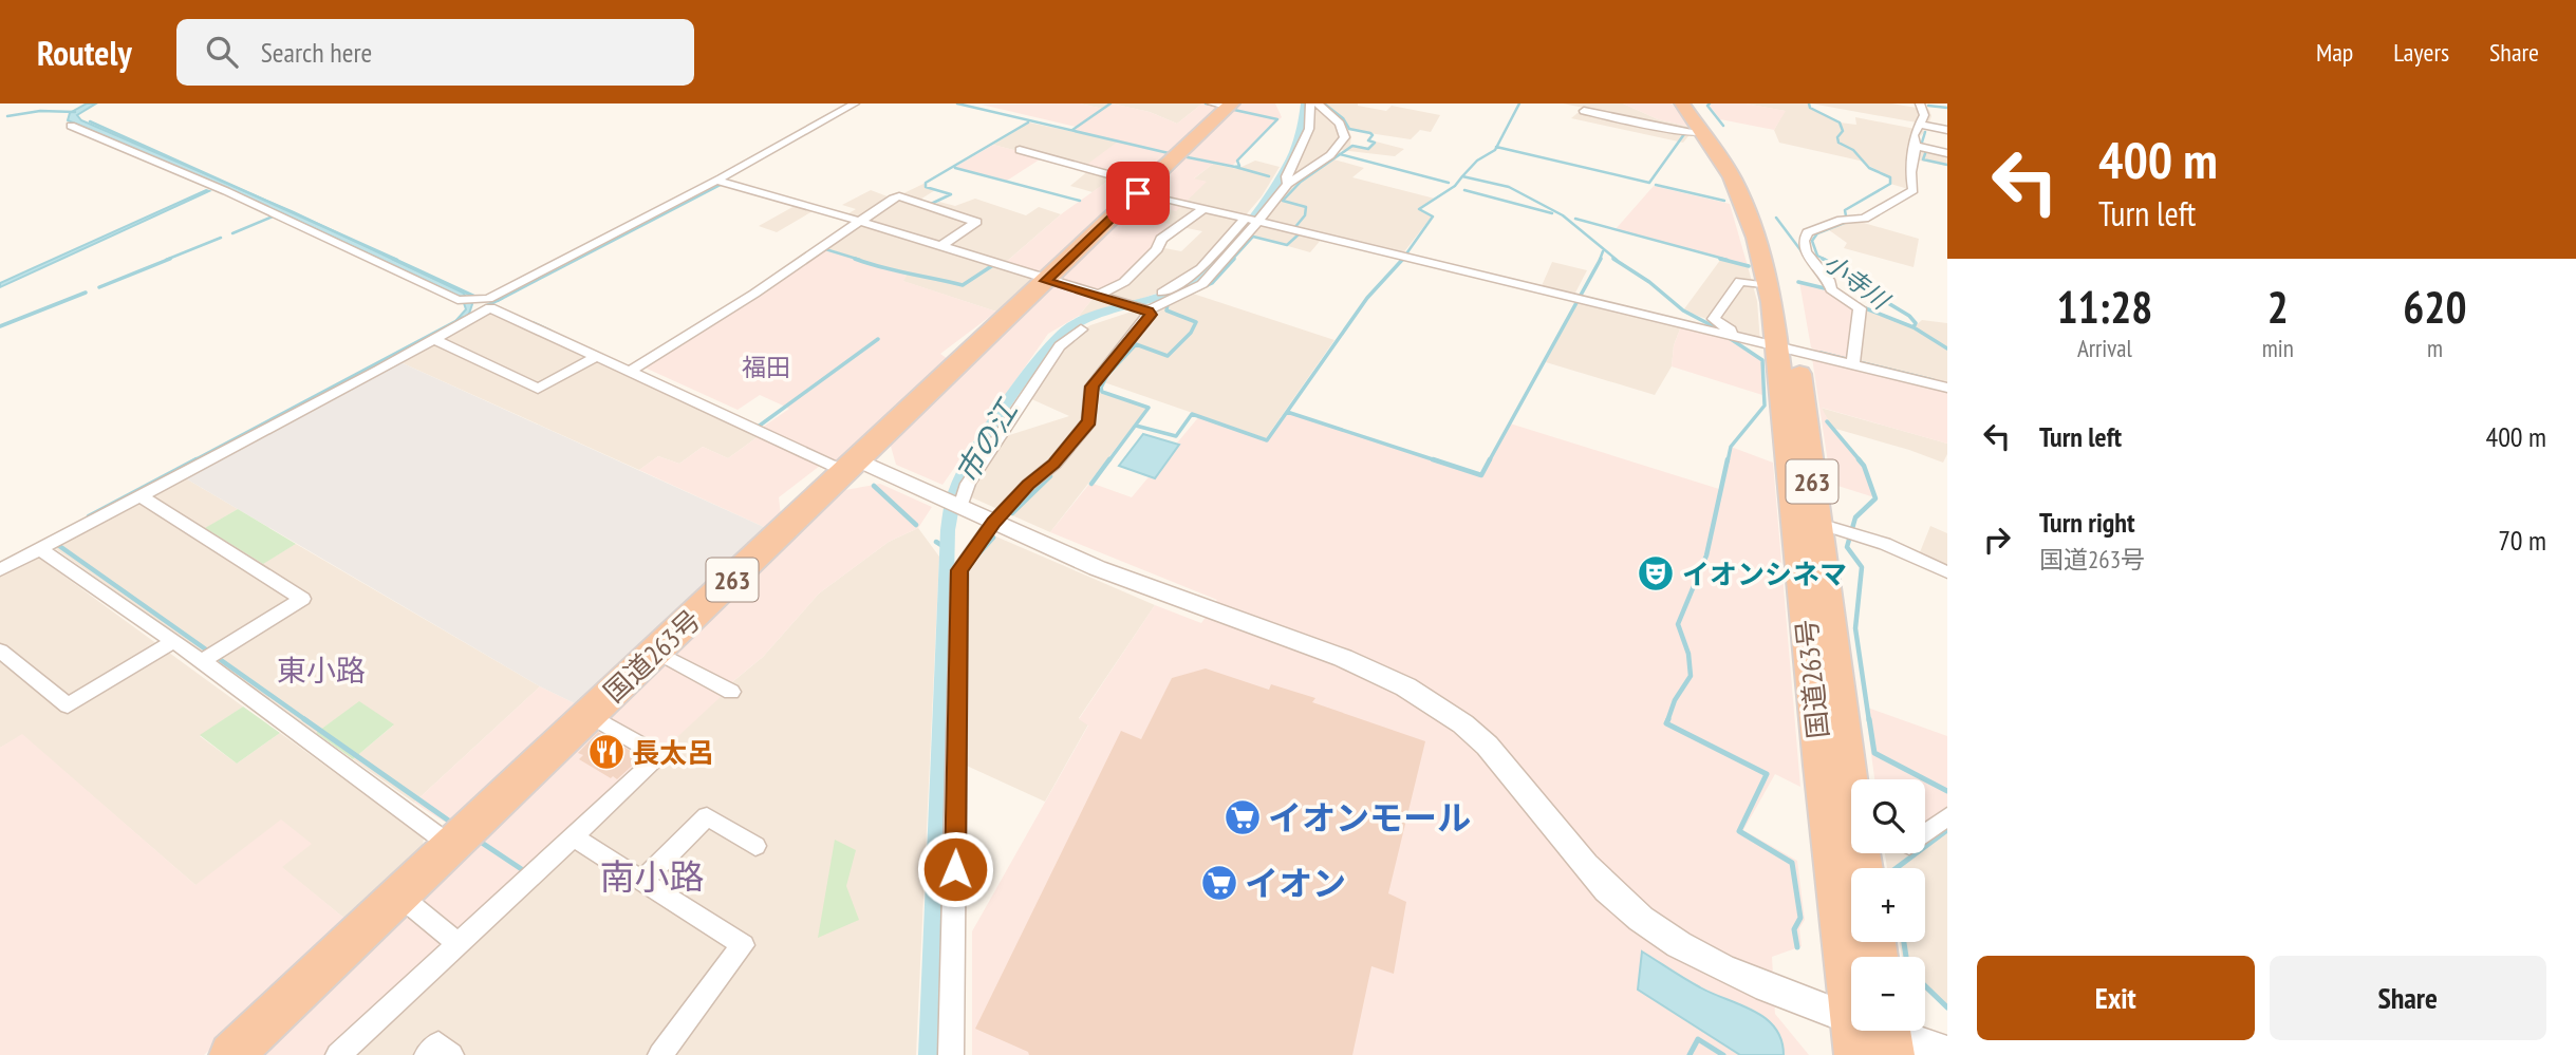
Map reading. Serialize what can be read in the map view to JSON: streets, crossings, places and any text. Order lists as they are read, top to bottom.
{
  "streets": {
    "highway": ["263", "国道263号"]
  },
  "districts": ["福田", "東小路", "南小路"],
  "water": ["小寺川", "市の江"],
  "places": {
    "theatre": ["イオンシネマ"],
    "restaurant": ["長太呂"],
    "supermarket": ["イオンモール", "イオン"]
  },
  "page": {
    "header": "Routely",
    "search": "Search here",
    "nav": ["Map", "Layers", "Share"],
    "turn": ["400 m", "Turn left"],
    "eta": [
      "11:28",
      "Arrival",
      "2",
      "min",
      "620",
      "m"
    ],
    "list": [
      {
        "name": "Turn left",
        "value": "400 m"
      },
      {
        "name": "Turn right",
        "note": "国道263号",
        "value": "70 m"
      }
    ],
    "map_buttons": ["+", "−"],
    "buttons": ["Exit", "Share"]
  }
}
